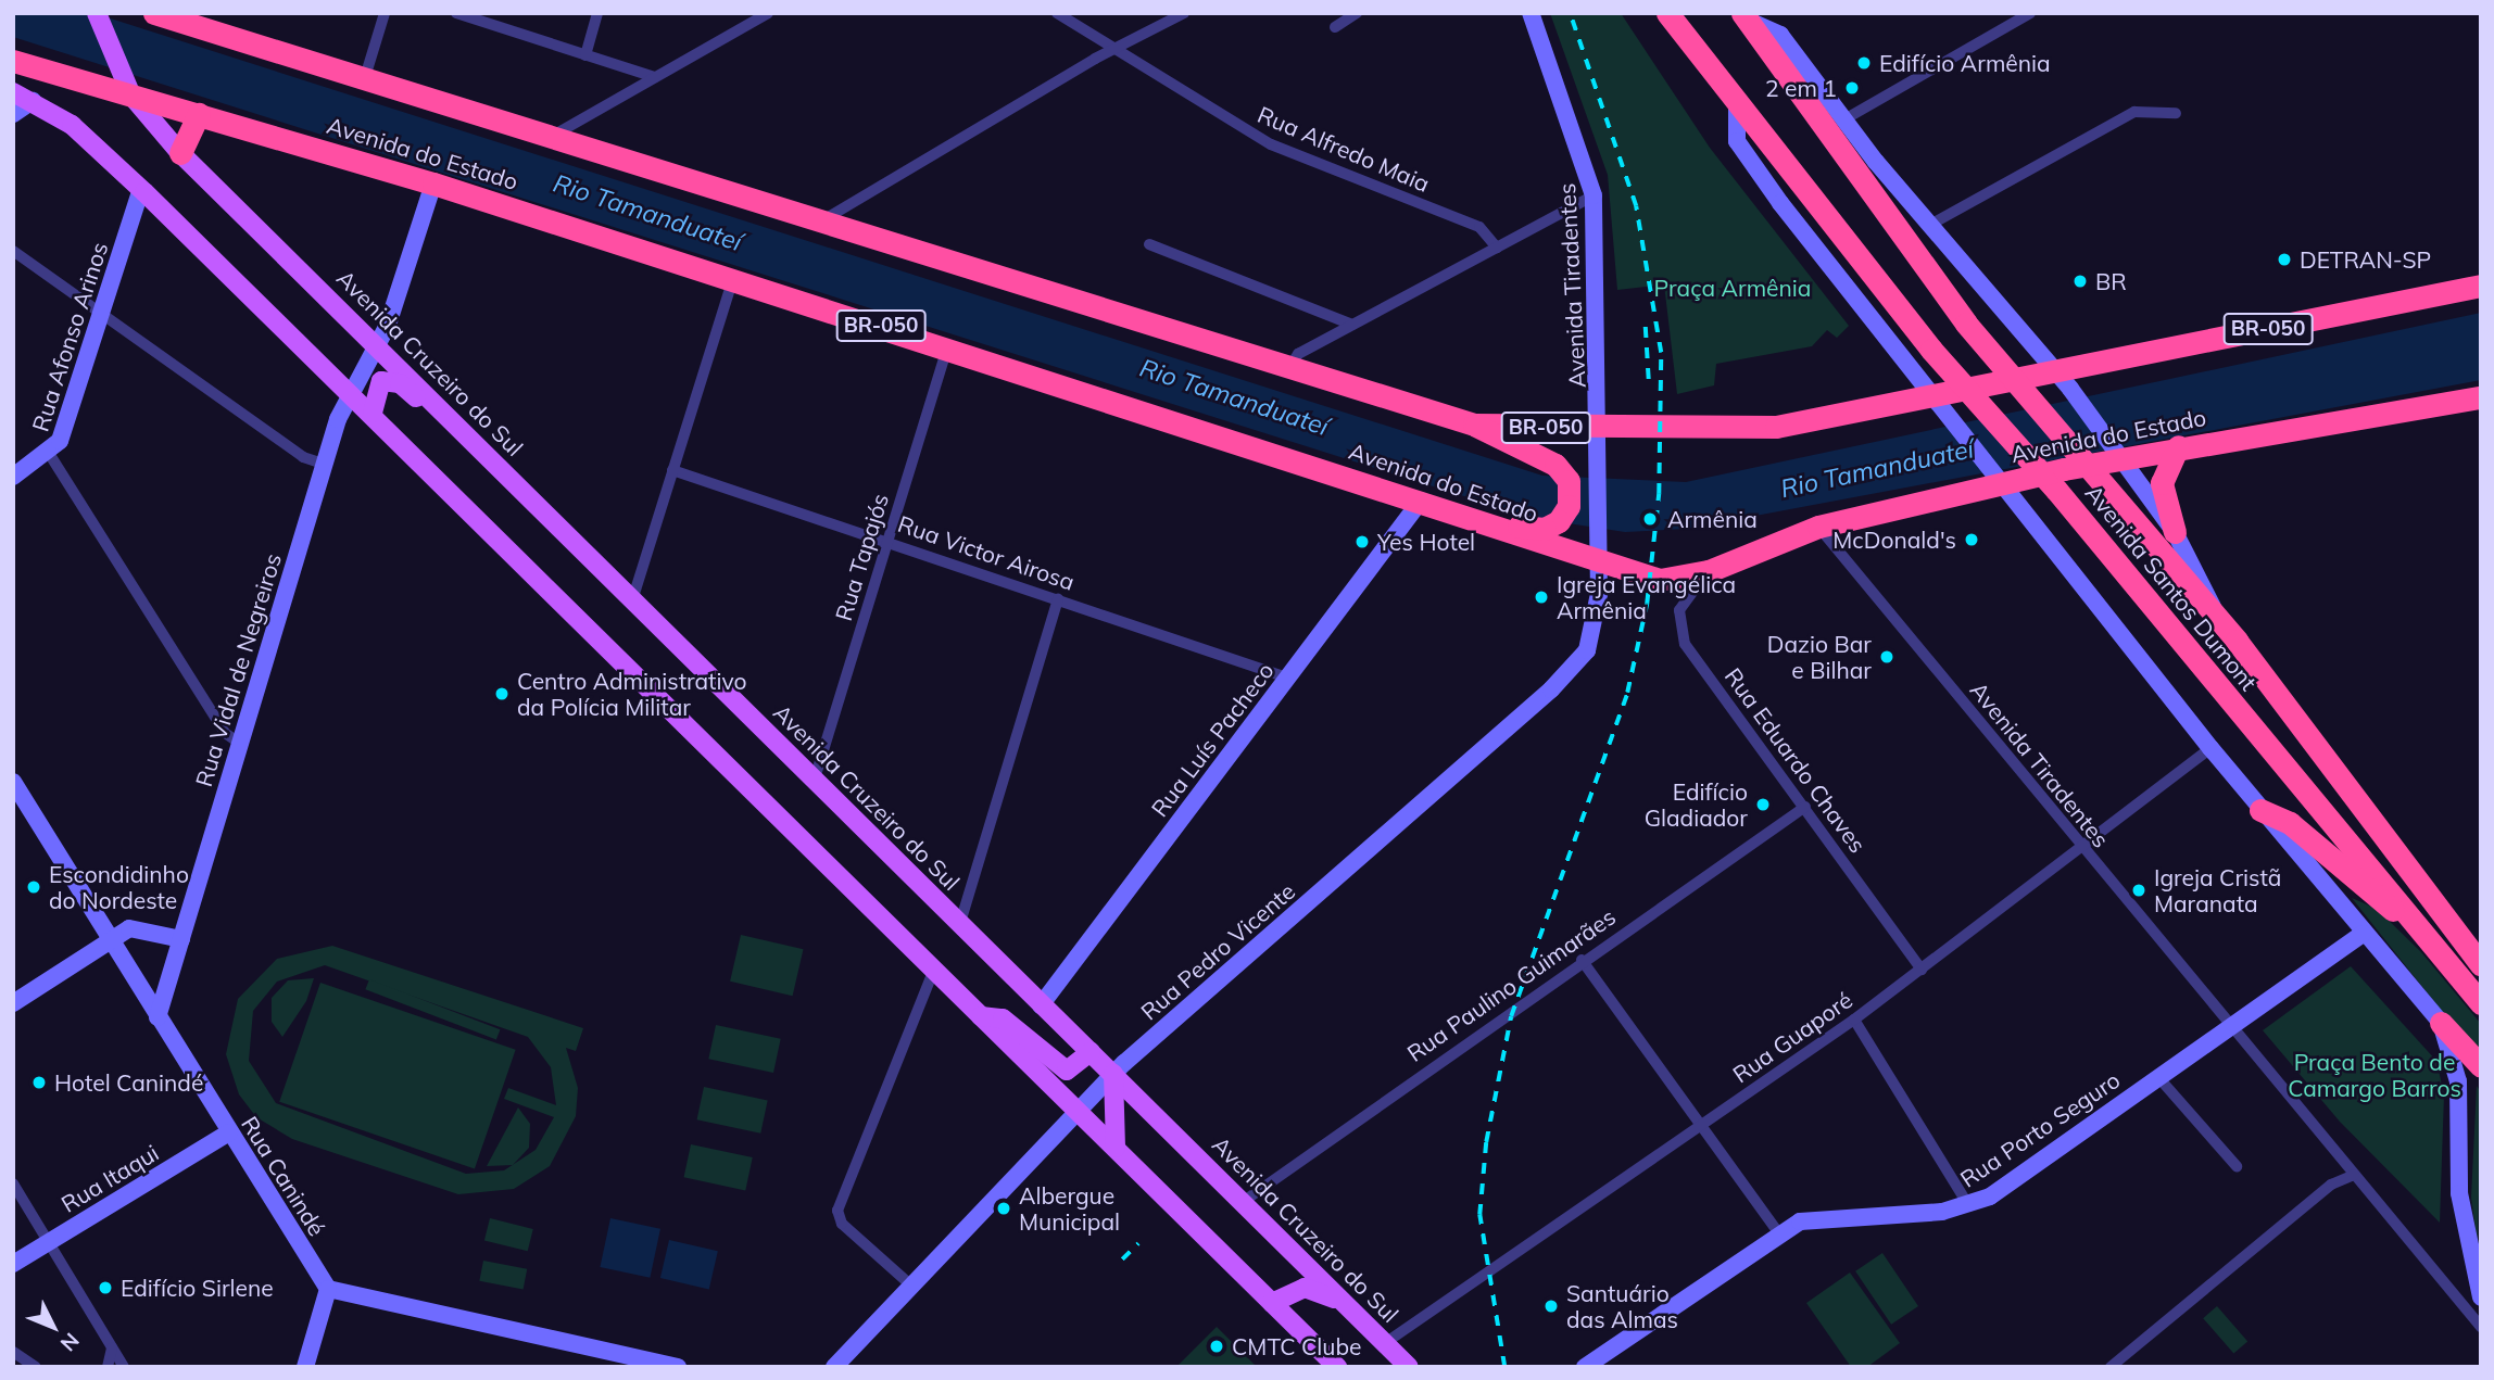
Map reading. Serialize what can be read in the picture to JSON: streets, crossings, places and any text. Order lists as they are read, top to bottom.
{
  "streets": {
    "highway": ["Avenida do Estado", "BR-050", "Avenida Santos Dumont"],
    "main road": [
      "Avenida Tiradentes",
      "Rua Afonso Arinos",
      "Avenida Cruzeiro do Sul",
      "Rua Vidal de Negreiros",
      "Rua Luís Pacheco",
      "Rua Pedro Vicente",
      "Rua Porto Seguro",
      "Rua Canindé",
      "Rua Itaqui"
    ],
    "street": [
      "Rua Alfredo Maia",
      "Rua Victor Airosa",
      "Rua Tapajós",
      "Rua Eduardo Chaves",
      "Rua Paulino Guimarães",
      "Rua Guaporé"
    ]
  },
  "crossings": [
    ["Avenida do Estado", "Avenida Tiradentes"],
    ["Avenida do Estado", "Avenida Cruzeiro do Sul"],
    ["Avenida do Estado", "Rua Tapajós"],
    ["Avenida do Estado", "Avenida Santos Dumont"],
    ["Avenida do Estado", "Rua Vidal de Negreiros"],
    ["Avenida do Estado", "Rua Luís Pacheco"],
    ["Avenida do Estado", "Rua Eduardo Chaves"],
    ["Avenida do Estado", "Rua Pedro Vicente"],
    ["Avenida Tiradentes", "BR-050"],
    ["Avenida Tiradentes", "Rua Pedro Vicente"],
    ["Avenida Tiradentes", "Rua Guaporé"],
    ["Avenida Tiradentes", "Rua Porto Seguro"],
    ["BR-050", "Avenida Santos Dumont"],
    ["Avenida Cruzeiro do Sul", "Rua Tapajós"],
    ["Avenida Cruzeiro do Sul", "Rua Vidal de Negreiros"],
    ["Avenida Cruzeiro do Sul", "Rua Luís Pacheco"],
    ["Avenida Cruzeiro do Sul", "Rua Pedro Vicente"],
    ["Avenida Cruzeiro do Sul", "Rua Paulino Guimarães"],
    ["Avenida Cruzeiro do Sul", "Rua Guaporé"],
    ["Rua Victor Airosa", "Rua Tapajós"],
    ["Rua Victor Airosa", "Rua Luís Pacheco"],
    ["Rua Vidal de Negreiros", "Rua Canindé"],
    ["Rua Eduardo Chaves", "Rua Paulino Guimarães"],
    ["Rua Eduardo Chaves", "Rua Guaporé"],
    ["Rua Canindé", "Rua Itaqui"]
  ],
  "water": ["Rio Tamanduateí"],
  "parks": ["Praça Armênia", "Praça Bento de Camargo Barros"],
  "places": [
    "Edifício Armênia",
    "2 em 1",
    "DETRAN-SP",
    "BR",
    "Armênia",
    "McDonald's",
    "Yes Hotel",
    "Igreja Evangélica Armênia",
    "Dazio Bar e Bilhar",
    "Centro Administrativo da Polícia Militar",
    "Edifício Gladiador",
    "Escondidinho do Nordeste",
    "Igreja Cristã Maranata",
    "Hotel Canindé",
    "Albergue Municipal",
    "Edifício Sirlene",
    "Santuário das Almas",
    "CMTC Clube"
  ],
  "north": "bottom right"
}
